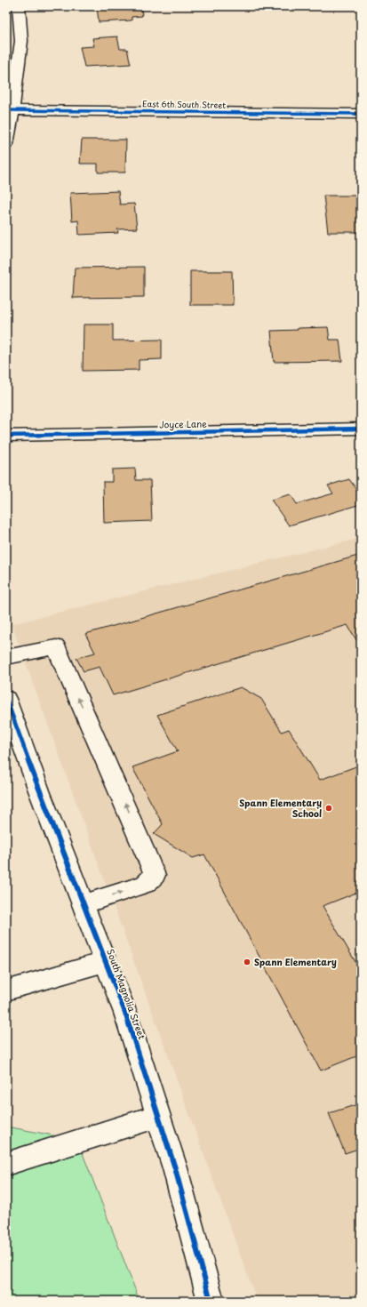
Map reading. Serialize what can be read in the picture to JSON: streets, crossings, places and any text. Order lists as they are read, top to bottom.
{
  "streets": {
    "street": ["East 6th South Street", "Joyce Lane", "South Magnolia Street"]
  },
  "places": ["Spann Elementary School", "Spann Elementary"]
}
